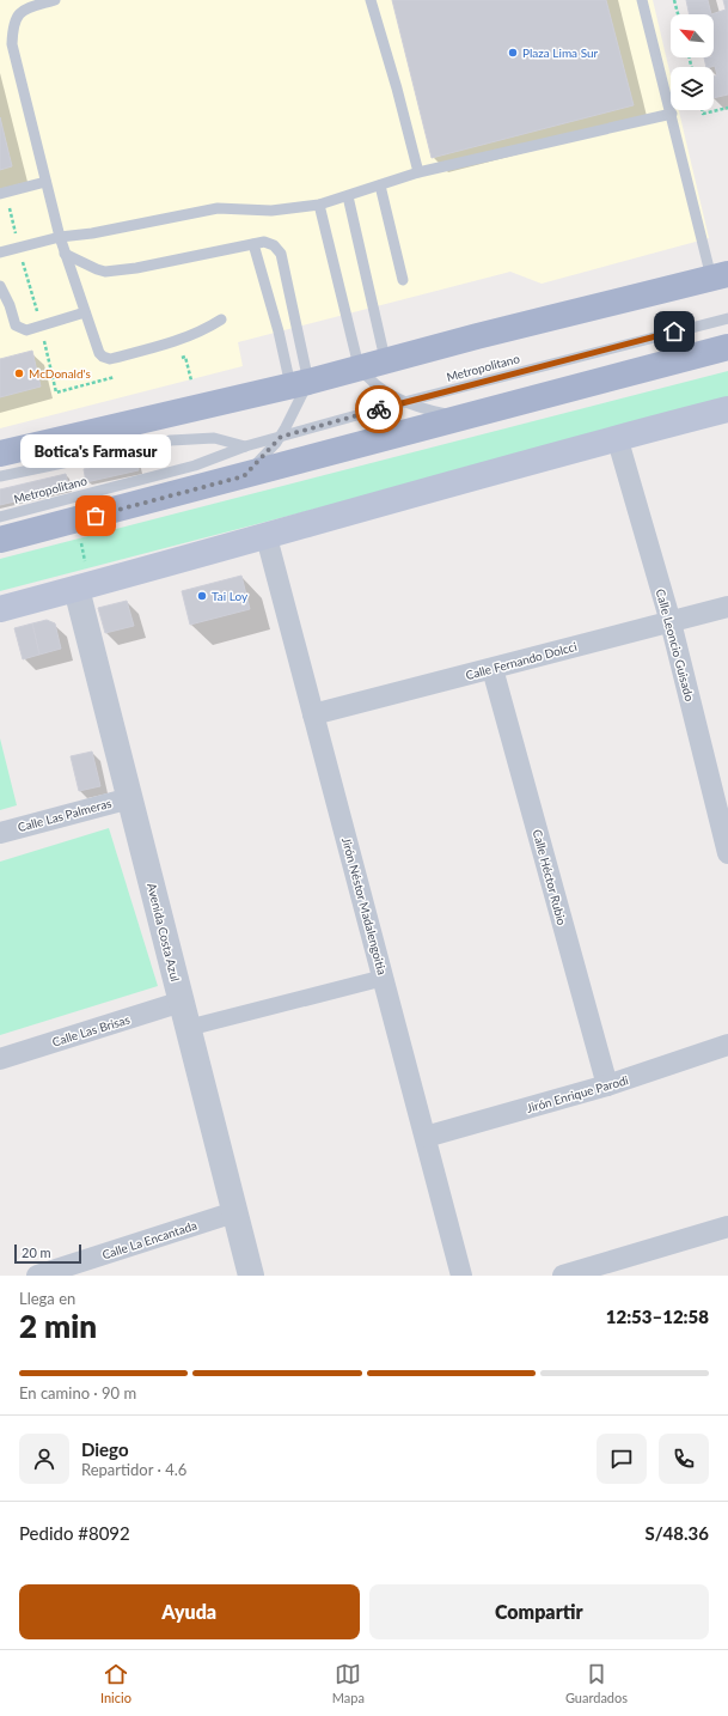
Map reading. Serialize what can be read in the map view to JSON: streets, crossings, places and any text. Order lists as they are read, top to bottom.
{
  "streets": {
    "street": [
      "Calle Leoncio Guisado",
      "Calle Fernando Dolcci",
      "Calle Las Palmeras",
      "Calle Héctor Rubio",
      "Jirón Néstor Madalengoitia",
      "Avenida Costa Azul",
      "Calle Las Brisas",
      "Jirón Enrique Parodi",
      "Calle La Encantada"
    ],
    "lane": ["Metropolitano"]
  },
  "crossings": [
    ["Calle Leoncio Guisado", "Calle Fernando Dolcci"],
    ["Calle Fernando Dolcci", "Calle Héctor Rubio"],
    ["Calle Fernando Dolcci", "Jirón Néstor Madalengoitia"],
    ["Calle Las Palmeras", "Avenida Costa Azul"],
    ["Calle Héctor Rubio", "Jirón Enrique Parodi"],
    ["Jirón Néstor Madalengoitia", "Jirón Enrique Parodi"],
    ["Avenida Costa Azul", "Calle Las Brisas"],
    ["Avenida Costa Azul", "Calle La Encantada"]
  ],
  "places": [
    "Plaza Lima Sur",
    "McDonald's",
    "Botica's Farmasur",
    "Tai Loy"
  ],
  "scale_bar": "20 m",
  "north": "top left",
  "page": {
    "bubble": "Botica's Farmasur",
    "scale": "20 m",
    "heading": ["2 min", "Llega en", "12:53–12:58"],
    "panel": [
      "Diego",
      "Repartidor · 4.6",
      "Pedido #8092",
      "S/48.36"
    ],
    "bar": "En camino · 90 m",
    "buttons": ["Ayuda", "Compartir"],
    "tabs": ["Inicio", "Mapa", "Guardados"]
  }
}
